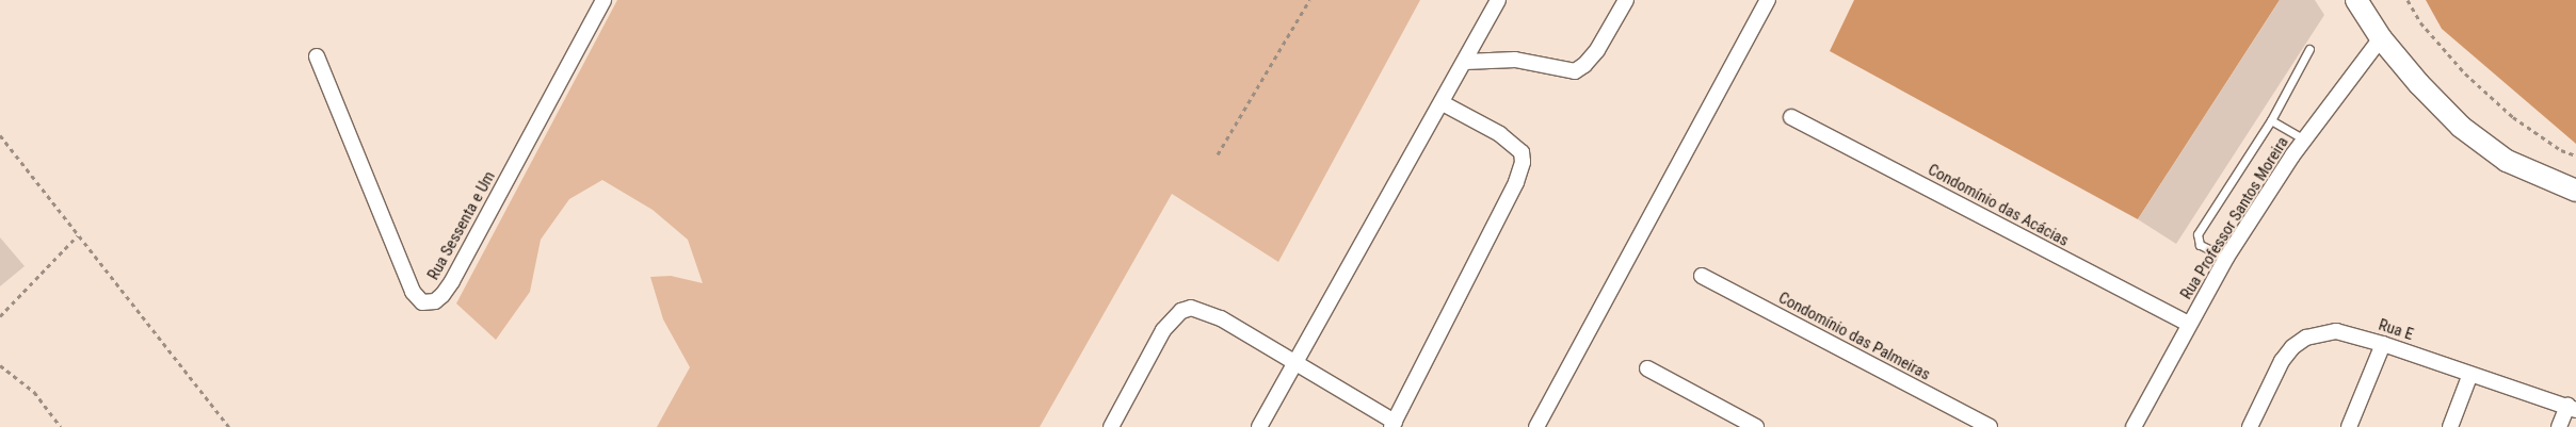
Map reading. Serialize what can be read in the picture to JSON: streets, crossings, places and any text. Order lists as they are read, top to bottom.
{
  "streets": {
    "street": [
      "Condomínio das Acácias",
      "Rua Professor Santos Moreira",
      "Rua Sessenta e Um",
      "Rua E",
      "Condomínio das Palmeiras"
    ]
  },
  "crossings": [
    ["Condomínio das Acácias", "Rua Professor Santos Moreira"]
  ]
}
